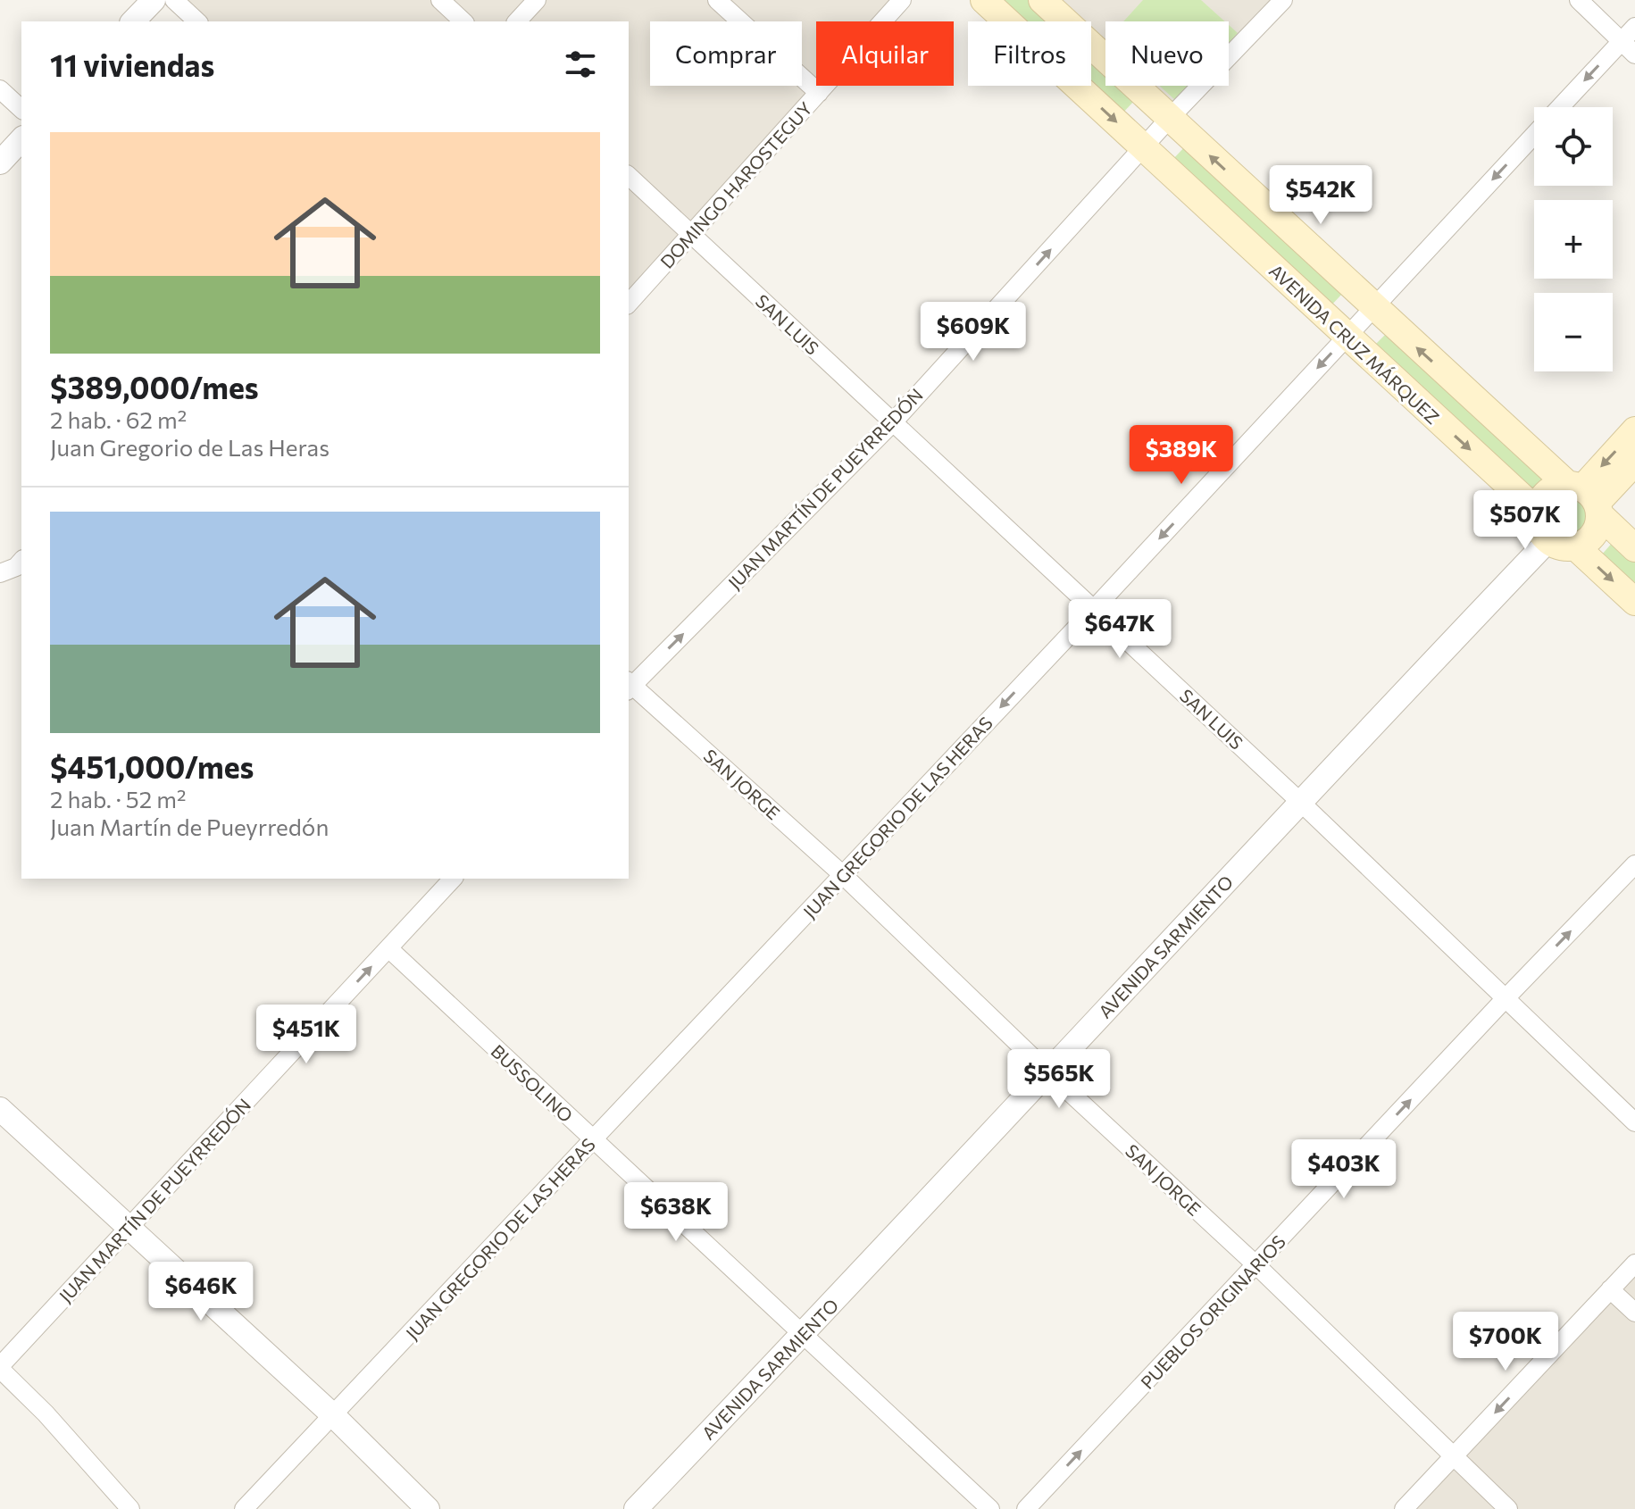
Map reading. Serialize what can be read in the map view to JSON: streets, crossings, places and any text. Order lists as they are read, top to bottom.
{
  "streets": {
    "main road": ["AVENIDA CRUZ MÁRQUEZ"],
    "street": [
      "DOMINGO HAROSTEGUY",
      "SAN LUIS",
      "JUAN MARTÍN DE PUEYRREDÓN",
      "SAN JORGE",
      "JUAN GREGORIO DE LAS HERAS",
      "AVENIDA SARMIENTO",
      "BUSSOLINO",
      "PUEBLOS ORIGINARIOS"
    ]
  },
  "crossings": [
    ["DOMINGO HAROSTEGUY", "SAN LUIS"],
    ["SAN LUIS", "JUAN MARTÍN DE PUEYRREDÓN"],
    ["SAN LUIS", "JUAN GREGORIO DE LAS HERAS"],
    ["SAN LUIS", "AVENIDA SARMIENTO"],
    ["SAN LUIS", "PUEBLOS ORIGINARIOS"],
    ["AVENIDA CRUZ MÁRQUEZ", "JUAN MARTÍN DE PUEYRREDÓN"],
    ["AVENIDA CRUZ MÁRQUEZ", "JUAN GREGORIO DE LAS HERAS"],
    ["AVENIDA CRUZ MÁRQUEZ", "AVENIDA SARMIENTO"],
    ["JUAN MARTÍN DE PUEYRREDÓN", "SAN JORGE"],
    ["JUAN MARTÍN DE PUEYRREDÓN", "BUSSOLINO"],
    ["SAN JORGE", "JUAN GREGORIO DE LAS HERAS"],
    ["SAN JORGE", "AVENIDA SARMIENTO"],
    ["SAN JORGE", "PUEBLOS ORIGINARIOS"],
    ["JUAN GREGORIO DE LAS HERAS", "BUSSOLINO"],
    ["AVENIDA SARMIENTO", "BUSSOLINO"]
  ],
  "one_way": ["JUAN MARTÍN DE PUEYRREDÓN", "JUAN GREGORIO DE LAS HERAS", "PUEBLOS ORIGINARIOS"],
  "page": {
    "chip": [
      "Comprar",
      "Alquilar",
      "Filtros",
      "Nuevo"
    ],
    "heading": "11 viviendas",
    "map_buttons": ["+", "−"],
    "list": [
      {
        "name": "$389,000/mes",
        "note": "2 hab. · 62 m² · Juan Gregorio de Las Heras"
      },
      {
        "name": "$451,000/mes",
        "note": "2 hab. · 52 m² · Juan Martín de Pueyrredón"
      }
    ],
    "price": [
      "$542K",
      "$609K",
      "$389K",
      "$507K",
      "$647K",
      "$451K",
      "$565K",
      "$403K",
      "$638K",
      "$646K",
      "$700K"
    ]
  }
}
